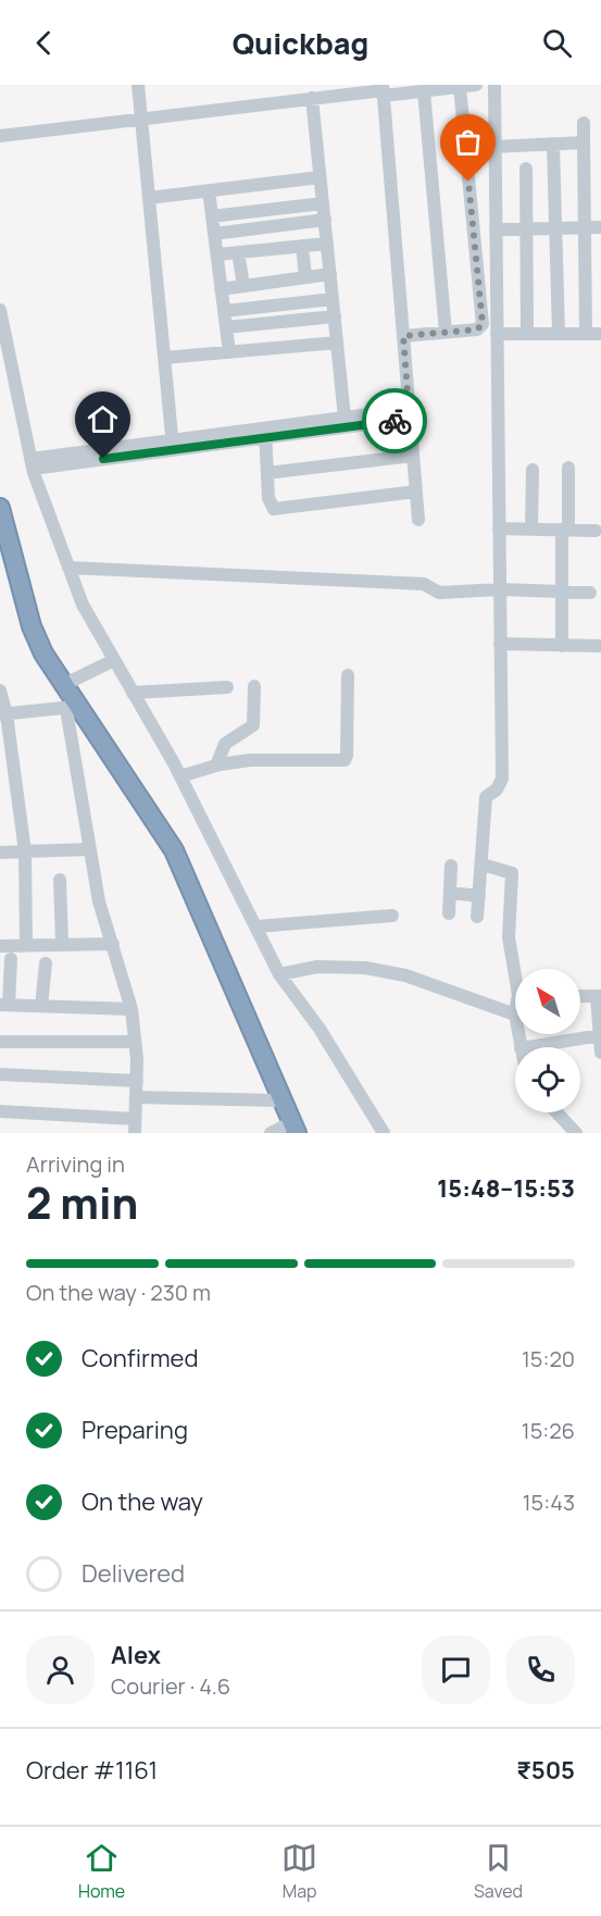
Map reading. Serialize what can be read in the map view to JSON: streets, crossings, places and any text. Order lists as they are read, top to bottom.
{
  "north": "top left",
  "page": {
    "header": "Quickbag",
    "heading": ["2 min", "Arriving in", "15:48–15:53"],
    "panel": [
      "Alex",
      "Courier · 4.6",
      "Order #1161",
      "₹505"
    ],
    "bar": "On the way · 230 m",
    "list": [
      ["Confirmed", "15:20"],
      ["Preparing", "15:26"],
      ["On the way", "15:43"],
      "Delivered"
    ],
    "tabs": ["Home", "Map", "Saved"]
  }
}
